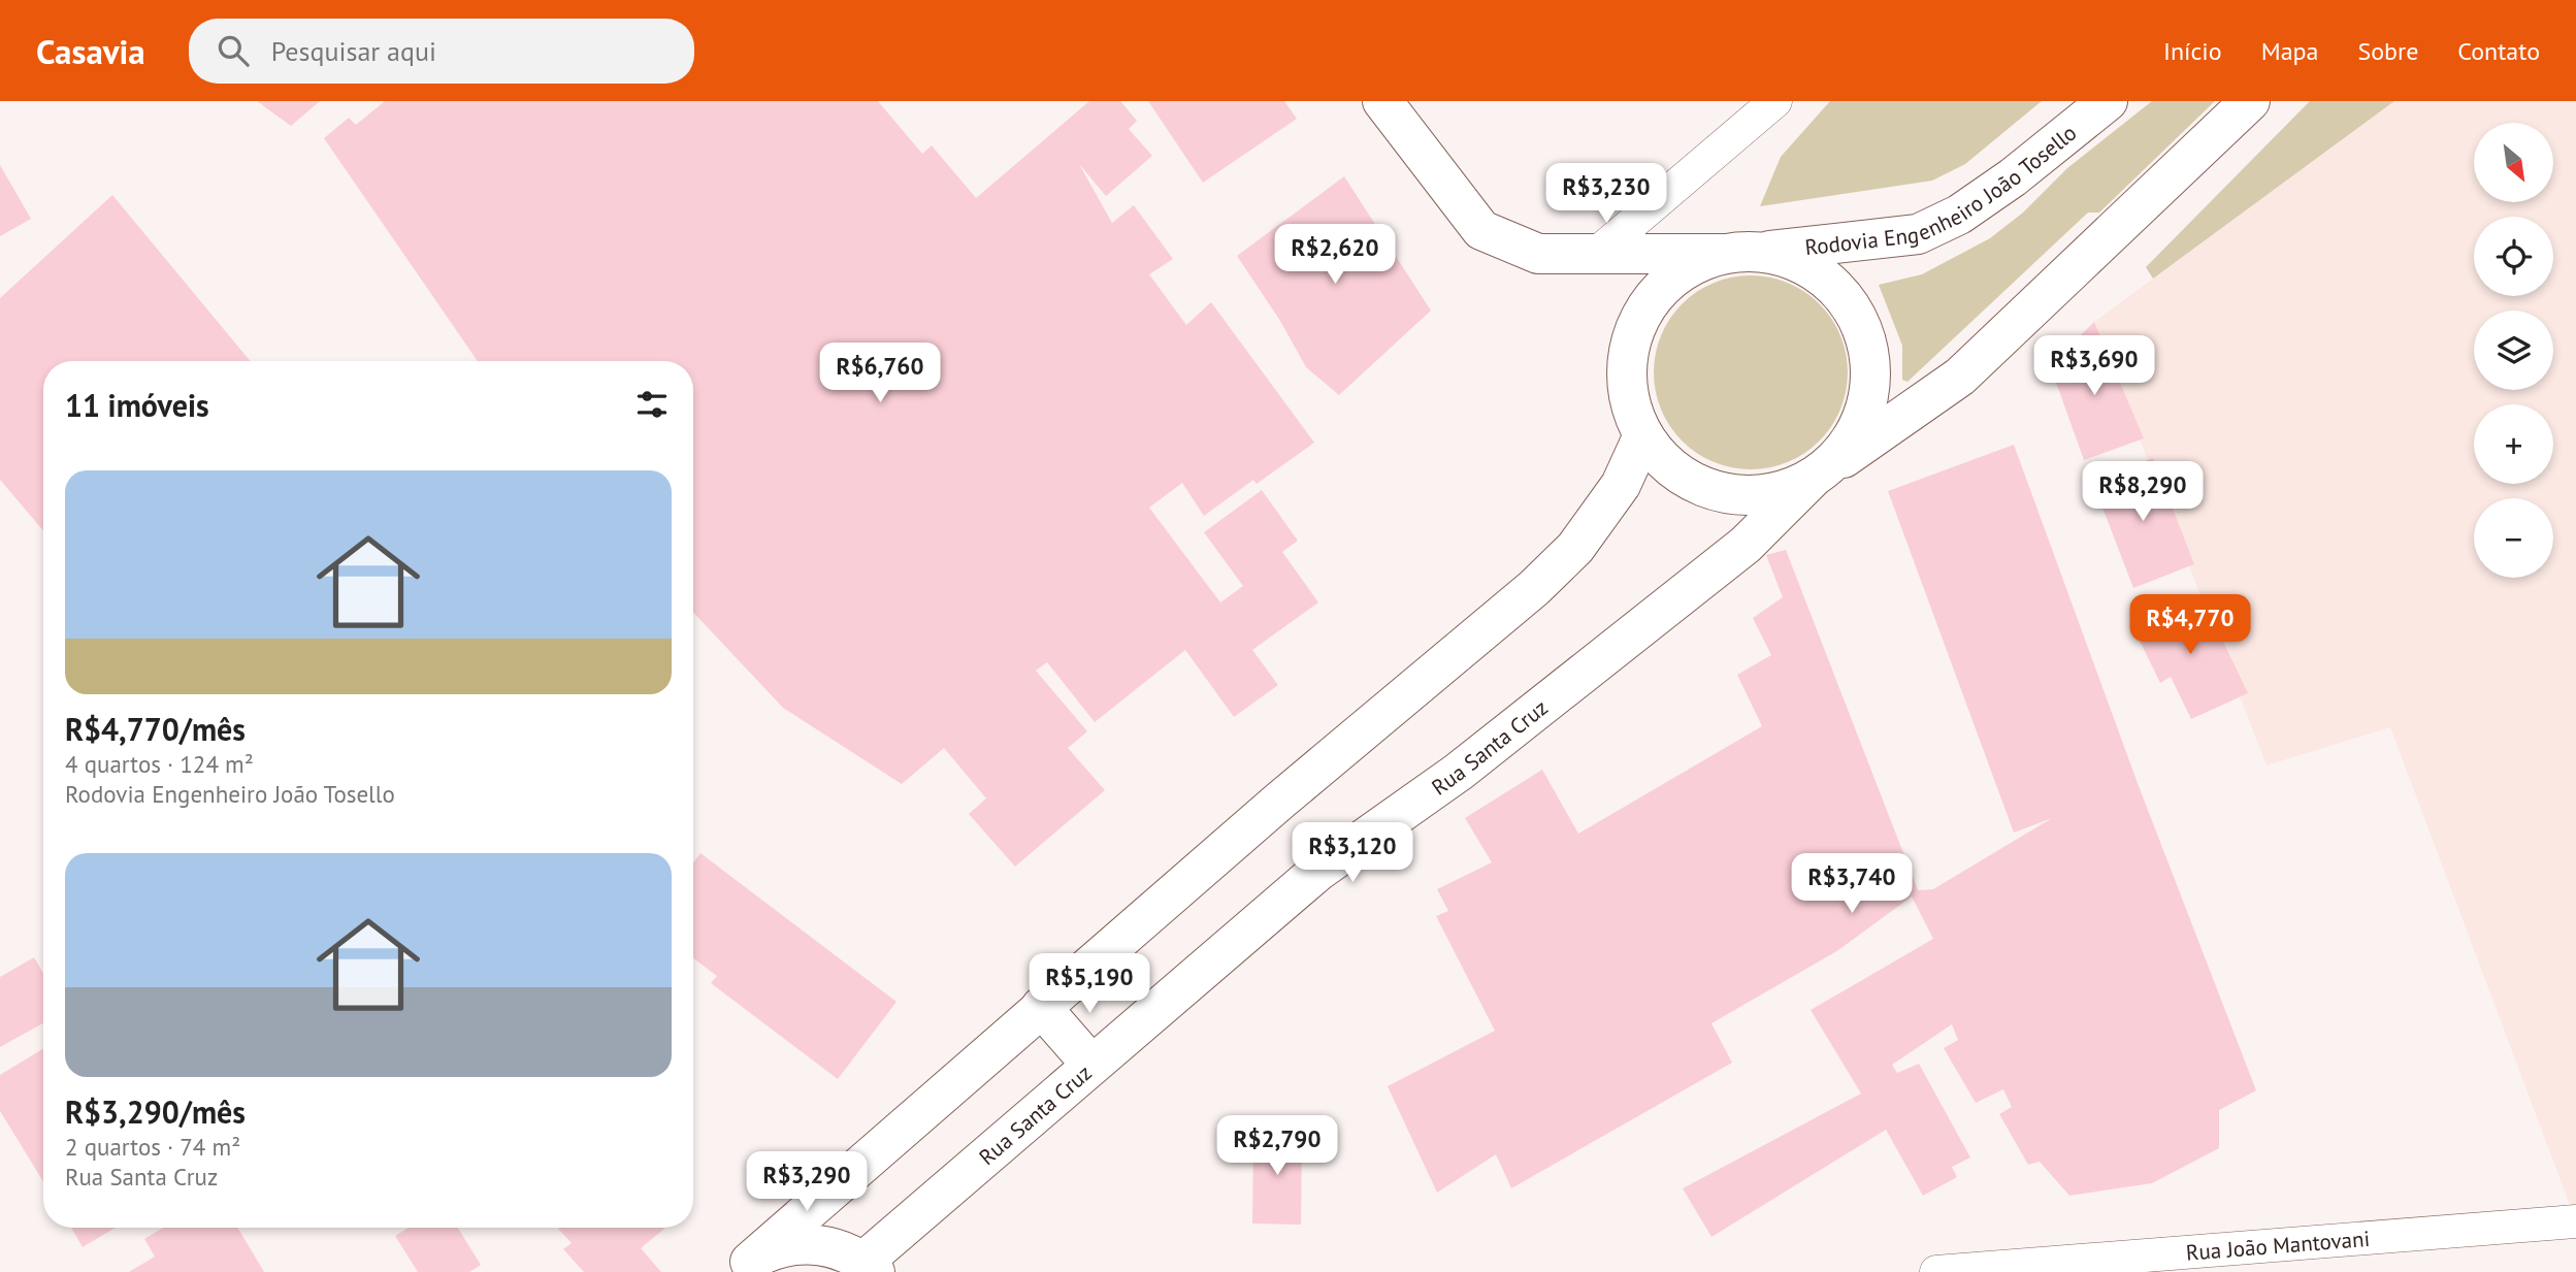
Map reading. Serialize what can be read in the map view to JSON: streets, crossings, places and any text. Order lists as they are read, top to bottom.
{
  "streets": {
    "main road": ["Rodovia Engenheiro João Tosello", "Rua Santa Cruz"],
    "street": ["Rua João Mantovani"]
  },
  "crossings": [
    ["Rodovia Engenheiro João Tosello", "Rua Santa Cruz"]
  ],
  "north": "bottom right",
  "page": {
    "header": "Casavia",
    "search": "Pesquisar aqui",
    "nav": [
      "Início",
      "Mapa",
      "Sobre",
      "Contato"
    ],
    "map_buttons": ["+", "−"],
    "price": [
      "R$3,230",
      "R$2,620",
      "R$3,690",
      "R$6,760",
      "R$8,290",
      "R$4,770",
      "R$3,120",
      "R$3,740",
      "R$5,190",
      "R$2,790",
      "R$3,290"
    ],
    "heading": "11 imóveis",
    "list": [
      {
        "name": "R$4,770/mês",
        "note": "4 quartos · 124 m² · Rodovia Engenheiro João Tosello"
      },
      {
        "name": "R$3,290/mês",
        "note": "2 quartos · 74 m² · Rua Santa Cruz"
      }
    ]
  }
}
